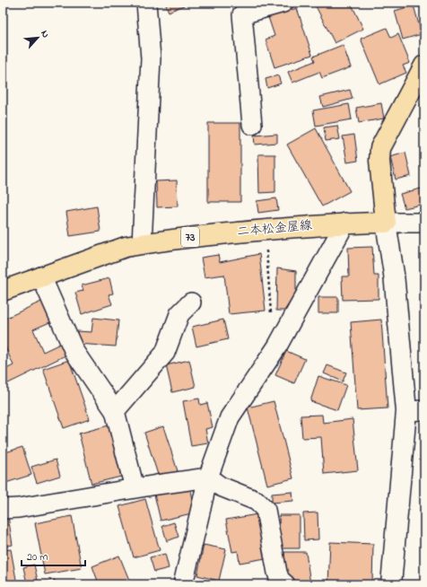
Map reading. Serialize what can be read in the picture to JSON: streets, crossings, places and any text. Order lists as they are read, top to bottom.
{
  "streets": {
    "main road": ["二本松金屋線", "73"]
  },
  "scale_bar": "20 m",
  "north": "top right"
}
